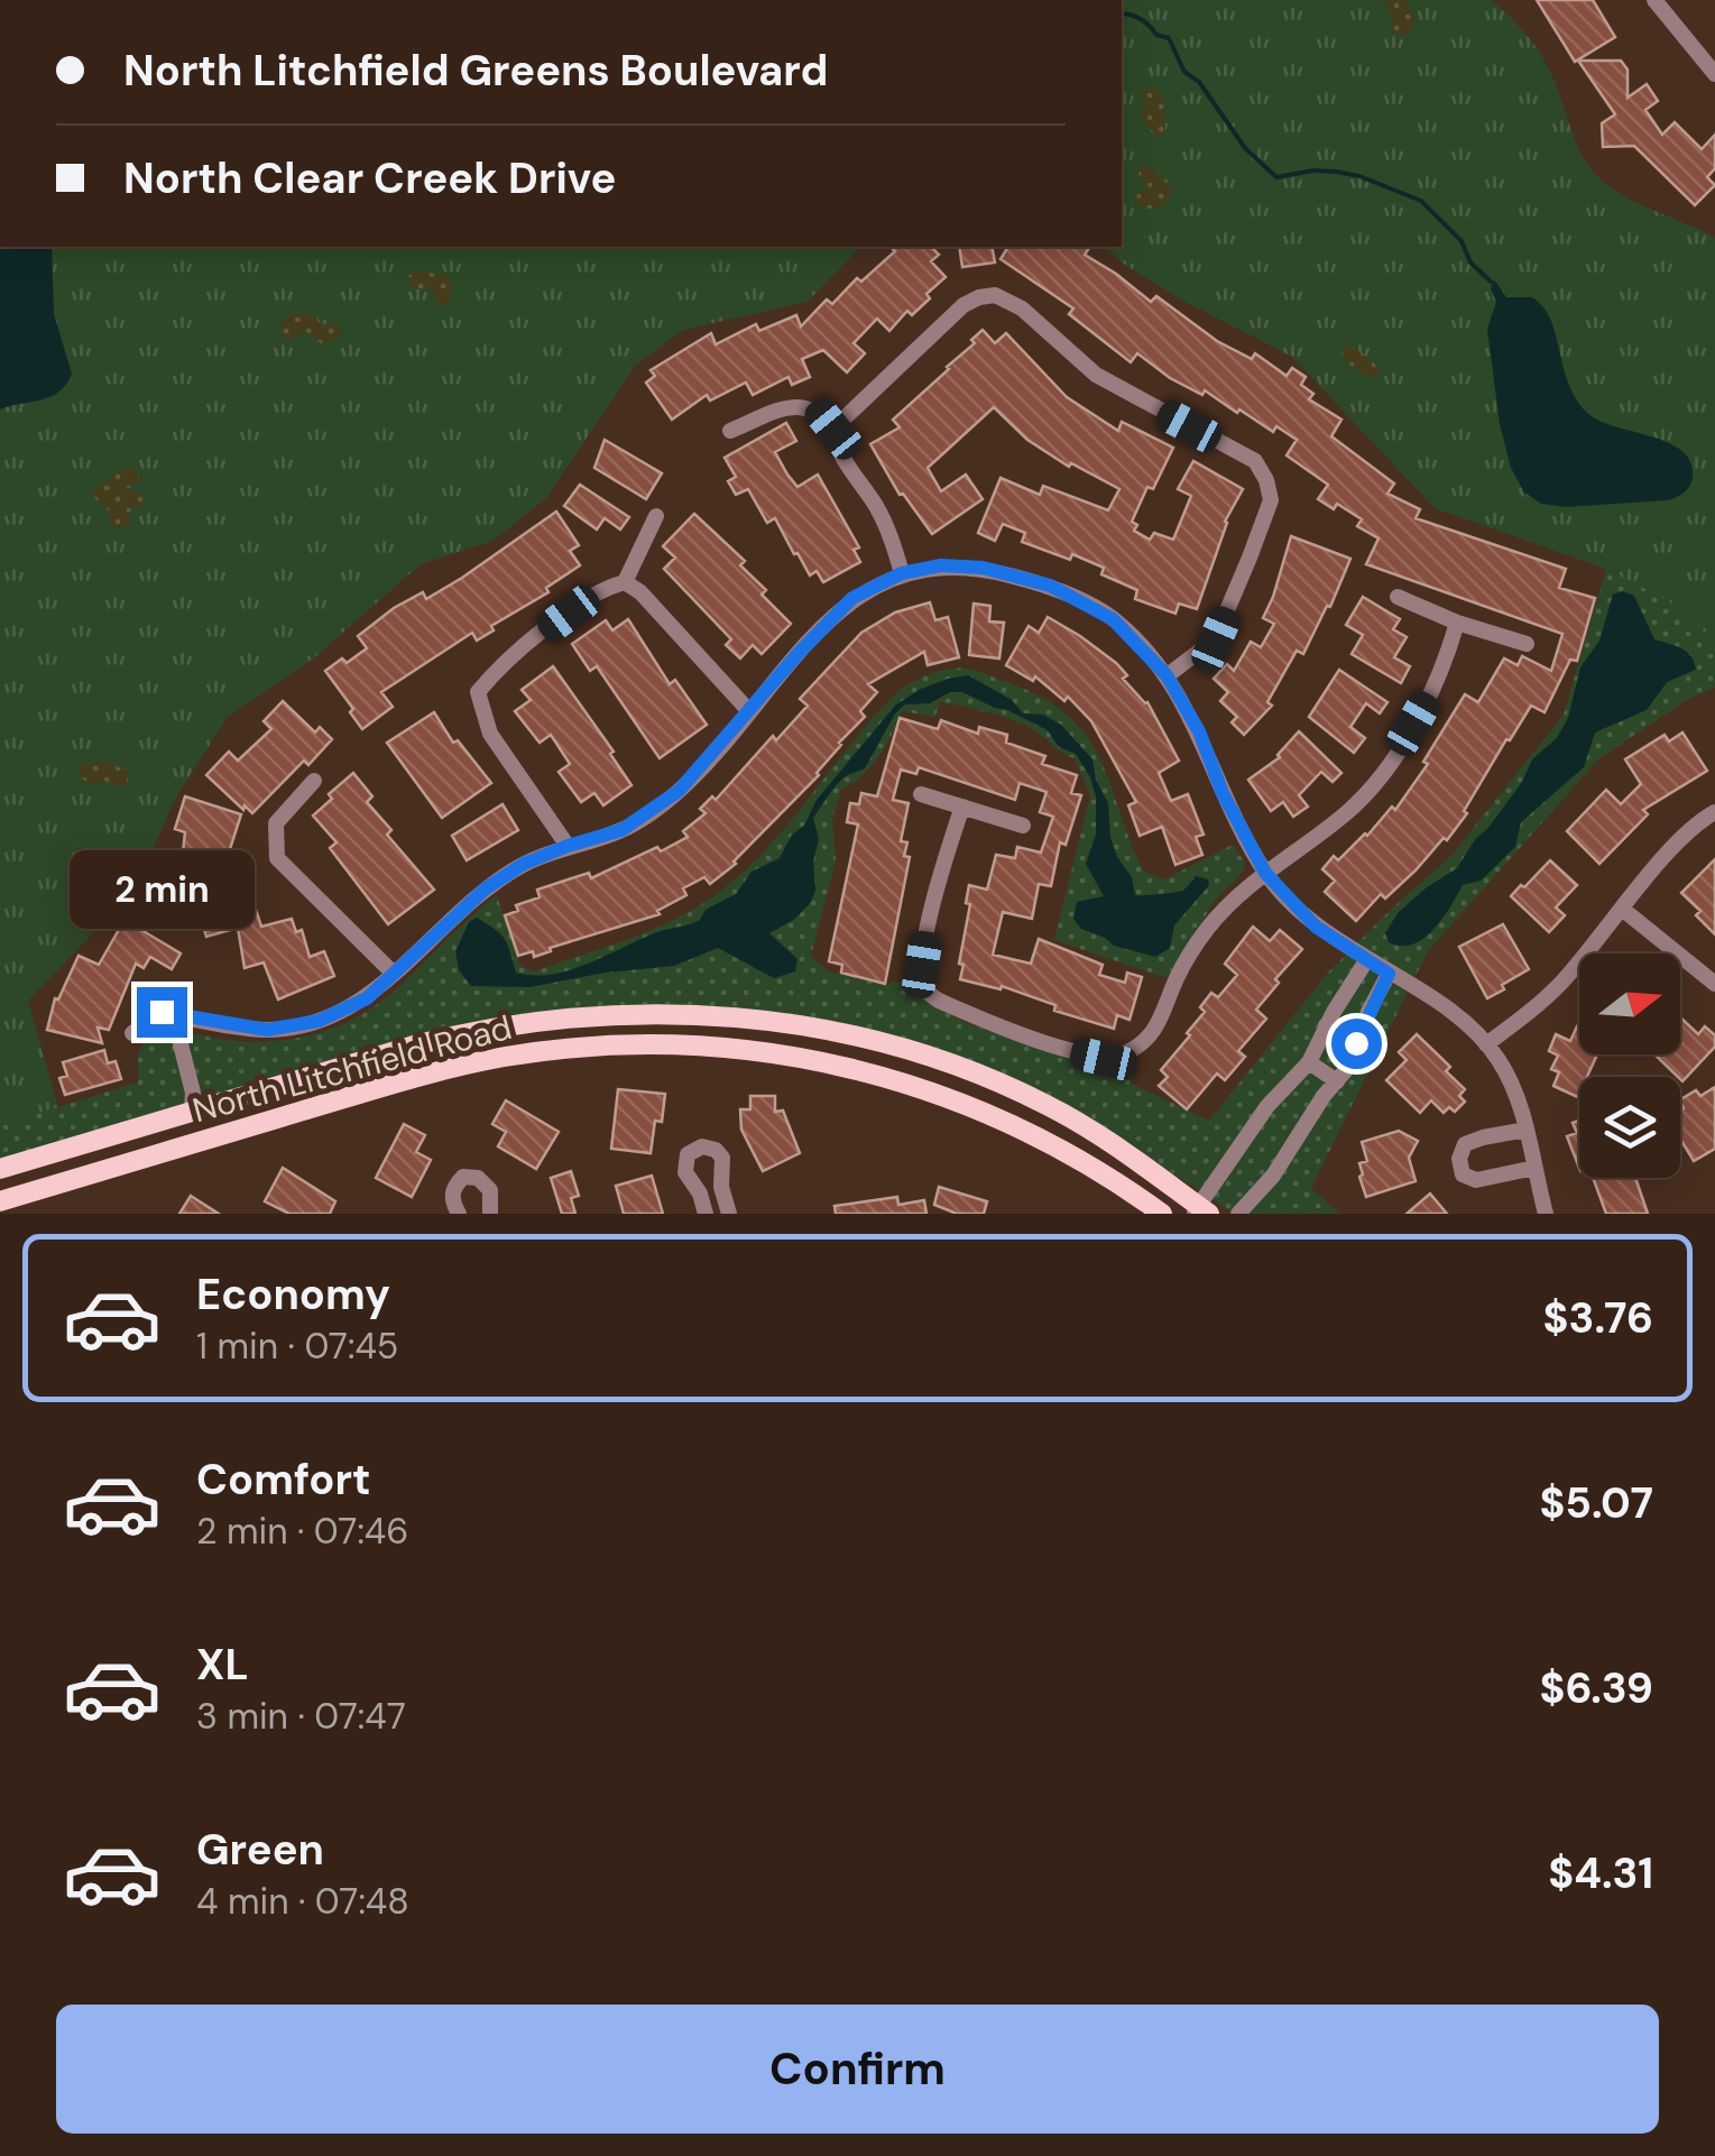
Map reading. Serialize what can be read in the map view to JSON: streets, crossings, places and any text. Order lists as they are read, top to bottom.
{
  "streets": {
    "main road": ["North Litchfield Road"]
  },
  "north": "right",
  "page": {
    "banner": ["North Litchfield Greens Boulevard", "North Clear Creek Drive"],
    "bubble": "2 min",
    "list": [
      {
        "name": "Economy",
        "note": "1 min · 07:45",
        "value": "$3.76"
      },
      {
        "name": "Comfort",
        "note": "2 min · 07:46",
        "value": "$5.07"
      },
      {
        "name": "XL",
        "note": "3 min · 07:47",
        "value": "$6.39"
      },
      {
        "name": "Green",
        "note": "4 min · 07:48",
        "value": "$4.31"
      }
    ],
    "buttons": "Confirm"
  }
}
